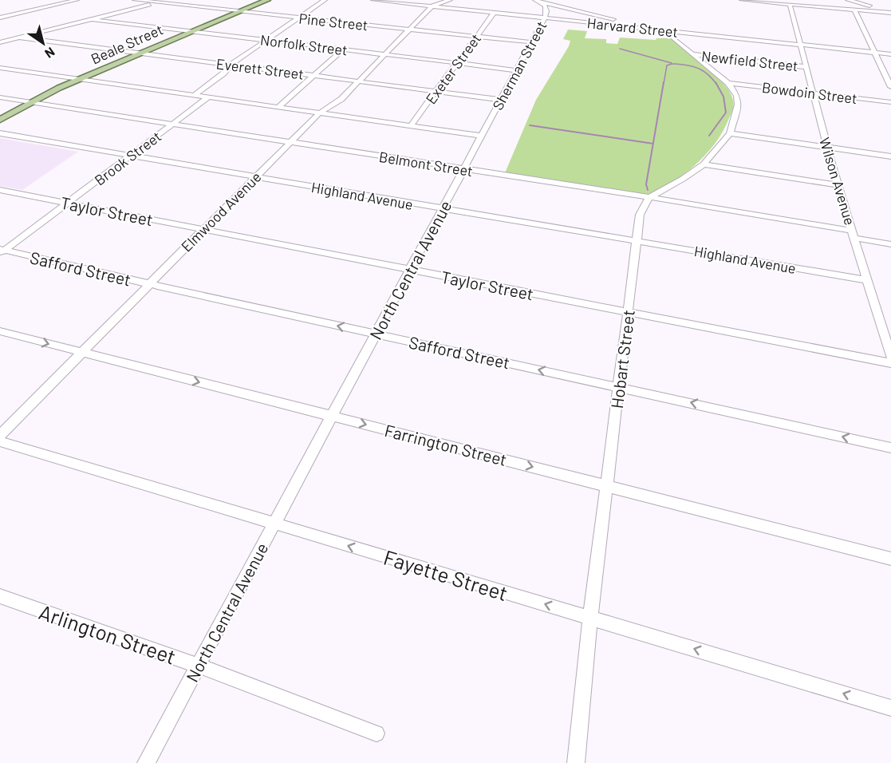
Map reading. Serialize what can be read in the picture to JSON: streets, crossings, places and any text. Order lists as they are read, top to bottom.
{
  "streets": {
    "main road": ["Beale Street"],
    "street": [
      "Pine Street",
      "Harvard Street",
      "Norfolk Street",
      "Newfield Street",
      "Sherman Street",
      "Everett Street",
      "Exeter Street",
      "Bowdoin Street",
      "Brook Street",
      "Belmont Street",
      "Wilson Avenue",
      "Highland Avenue",
      "Taylor Street",
      "Elmwood Avenue",
      "Safford Street",
      "North Central Avenue",
      "Hobart Street",
      "Farrington Street",
      "Fayette Street",
      "Arlington Street"
    ]
  },
  "crossings": [
    ["Pine Street", "Beale Street"],
    ["Pine Street", "Sherman Street"],
    ["Pine Street", "Exeter Street"],
    ["Pine Street", "Elmwood Avenue"],
    ["Harvard Street", "Sherman Street"],
    ["Harvard Street", "Exeter Street"],
    ["Harvard Street", "Wilson Avenue"],
    ["Harvard Street", "Elmwood Avenue"],
    ["Beale Street", "Norfolk Street"],
    ["Beale Street", "Everett Street"],
    ["Beale Street", "Belmont Street"],
    ["Norfolk Street", "Sherman Street"],
    ["Norfolk Street", "Exeter Street"],
    ["Norfolk Street", "Elmwood Avenue"],
    ["Newfield Street", "Wilson Avenue"],
    ["Sherman Street", "Everett Street"],
    ["Sherman Street", "North Central Avenue"],
    ["Everett Street", "Exeter Street"],
    ["Everett Street", "Elmwood Avenue"],
    ["Bowdoin Street", "Wilson Avenue"],
    ["Brook Street", "Belmont Street"],
    ["Brook Street", "Highland Avenue"],
    ["Brook Street", "Taylor Street"],
    ["Brook Street", "Safford Street"],
    ["Belmont Street", "Wilson Avenue"],
    ["Belmont Street", "Elmwood Avenue"],
    ["Belmont Street", "North Central Avenue"],
    ["Belmont Street", "Hobart Street"],
    ["Wilson Avenue", "Highland Avenue"],
    ["Highland Avenue", "Elmwood Avenue"],
    ["Highland Avenue", "North Central Avenue"],
    ["Highland Avenue", "Hobart Street"],
    ["Taylor Street", "Elmwood Avenue"],
    ["Taylor Street", "North Central Avenue"],
    ["Taylor Street", "Hobart Street"],
    ["Elmwood Avenue", "Safford Street"],
    ["Elmwood Avenue", "Farrington Street"],
    ["Safford Street", "North Central Avenue"],
    ["Safford Street", "Hobart Street"],
    ["North Central Avenue", "Farrington Street"],
    ["North Central Avenue", "Fayette Street"],
    ["North Central Avenue", "Arlington Street"],
    ["Hobart Street", "Farrington Street"],
    ["Hobart Street", "Fayette Street"]
  ],
  "one_way": ["Safford Street", "Farrington Street", "Fayette Street"],
  "north": "bottom right"
}
